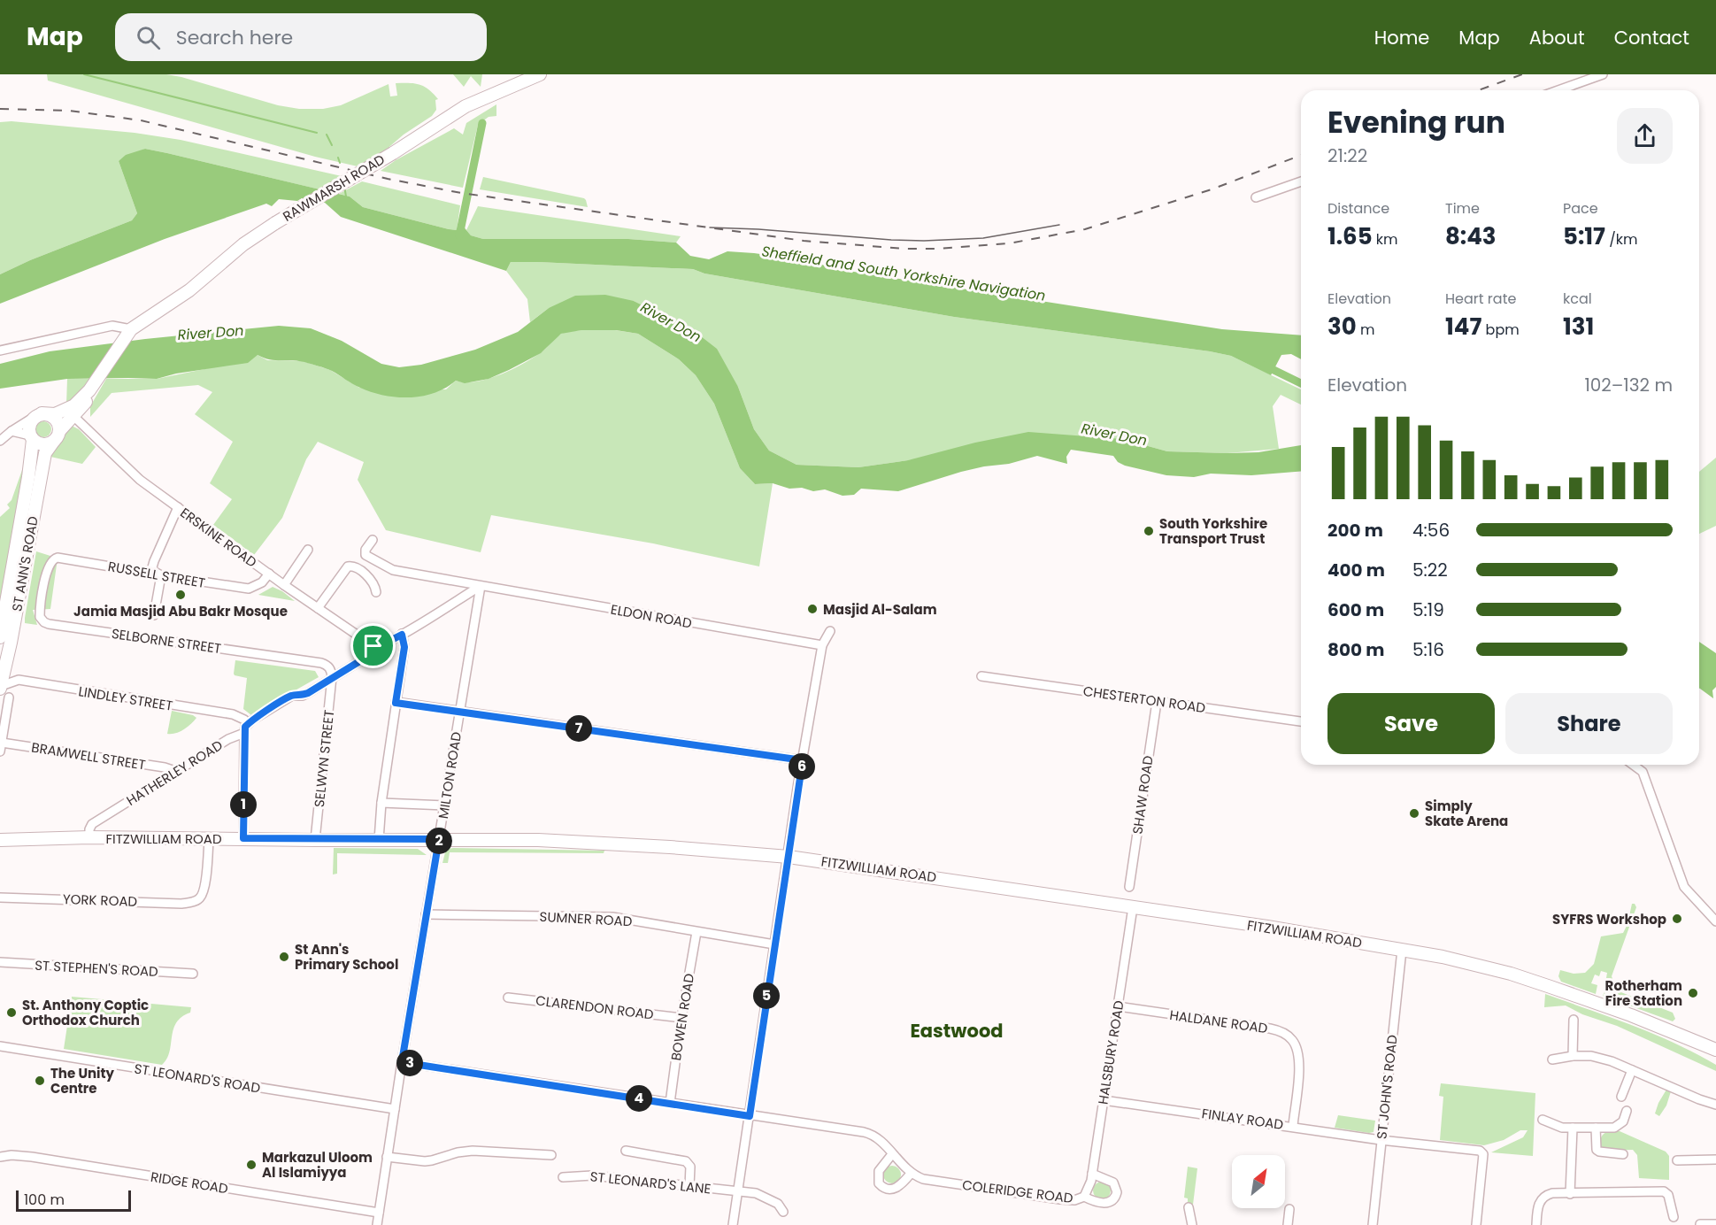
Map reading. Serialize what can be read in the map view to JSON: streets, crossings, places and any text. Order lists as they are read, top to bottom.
{
  "streets": {
    "main road": ["RAWMARSH ROAD", "ST ANN'S ROAD", "FITZWILLIAM ROAD"],
    "street": [
      "ERSKINE ROAD",
      "RUSSELL STREET",
      "ELDON ROAD",
      "SELBORNE STREET",
      "LINDLEY STREET",
      "CHESTERTON ROAD",
      "BRAMWELL STREET",
      "SELWYN STREET",
      "HATHERLEY ROAD",
      "MILTON ROAD",
      "SHAW ROAD",
      "YORK ROAD",
      "SUMNER ROAD",
      "ST STEPHEN'S ROAD",
      "CLARENDON ROAD",
      "BOWEN ROAD",
      "HALDANE ROAD",
      "HALSBURY ROAD",
      "ST LEONARD'S ROAD",
      "ST JOHN'S ROAD",
      "FINLAY ROAD",
      "RIDGE ROAD",
      "ST LEONARD'S LANE",
      "COLERIDGE ROAD"
    ]
  },
  "crossings": [
    ["RAWMARSH ROAD", "ST ANN'S ROAD"],
    ["ERSKINE ROAD", "ST ANN'S ROAD"],
    ["ERSKINE ROAD", "RUSSELL STREET"],
    ["ERSKINE ROAD", "HATHERLEY ROAD"],
    ["ST ANN'S ROAD", "LINDLEY STREET"],
    ["RUSSELL STREET", "SELBORNE STREET"],
    ["ELDON ROAD", "HATHERLEY ROAD"],
    ["ELDON ROAD", "MILTON ROAD"],
    ["SELBORNE STREET", "SELWYN STREET"],
    ["SELBORNE STREET", "HATHERLEY ROAD"],
    ["LINDLEY STREET", "HATHERLEY ROAD"],
    ["CHESTERTON ROAD", "SHAW ROAD"],
    ["BRAMWELL STREET", "HATHERLEY ROAD"],
    ["SELWYN STREET", "HATHERLEY ROAD"],
    ["SELWYN STREET", "FITZWILLIAM ROAD"],
    ["HATHERLEY ROAD", "MILTON ROAD"],
    ["HATHERLEY ROAD", "FITZWILLIAM ROAD"],
    ["MILTON ROAD", "FITZWILLIAM ROAD"],
    ["MILTON ROAD", "SUMNER ROAD"],
    ["MILTON ROAD", "ST LEONARD'S ROAD"],
    ["MILTON ROAD", "RIDGE ROAD"],
    ["FITZWILLIAM ROAD", "YORK ROAD"],
    ["FITZWILLIAM ROAD", "HALSBURY ROAD"],
    ["FITZWILLIAM ROAD", "ST JOHN'S ROAD"],
    ["SUMNER ROAD", "BOWEN ROAD"],
    ["CLARENDON ROAD", "BOWEN ROAD"],
    ["HALDANE ROAD", "HALSBURY ROAD"],
    ["HALDANE ROAD", "FINLAY ROAD"],
    ["HALSBURY ROAD", "FINLAY ROAD"],
    ["HALSBURY ROAD", "COLERIDGE ROAD"],
    ["ST JOHN'S ROAD", "FINLAY ROAD"]
  ],
  "districts": ["Eastwood"],
  "water": ["Sheffield and South Yorkshire Navigation", "River Don"],
  "places": [
    "South Yorkshire Transport Trust",
    "Jamia Masjid Abu Bakr Mosque",
    "Masjid Al-Salam",
    "Simply Skate Arena",
    "SYFRS Workshop",
    "St Ann's Primary School",
    "Rotherham Fire Station",
    "St. Anthony Coptic Orthodox Church",
    "The Unity Centre",
    "Markazul Uloom Al Islamiyya"
  ],
  "scale_bar": "100 m",
  "north": "top right",
  "page": {
    "header": "Map",
    "search": "Search here",
    "nav": [
      "Home",
      "Map",
      "About",
      "Contact"
    ],
    "heading": ["Evening run", "21:22"],
    "stats": [
      ["Distance", "1.65 km"],
      ["Time", "8:43"],
      ["Pace", "5:17 /km"],
      ["Elevation", "30 m"],
      ["Heart rate", "147 bpm"],
      ["kcal", "131"]
    ],
    "chart": ["Elevation", "102–132 m"],
    "list": [
      {
        "name": "200 m",
        "note": "4:56"
      },
      {
        "name": "400 m",
        "note": "5:22"
      },
      {
        "name": "600 m",
        "note": "5:19"
      },
      {
        "name": "800 m",
        "note": "5:16"
      }
    ],
    "buttons": ["Save", "Share"],
    "pins": [
      "7",
      "6",
      "1",
      "2",
      "5",
      "3",
      "4"
    ],
    "scale": "100 m"
  }
}
